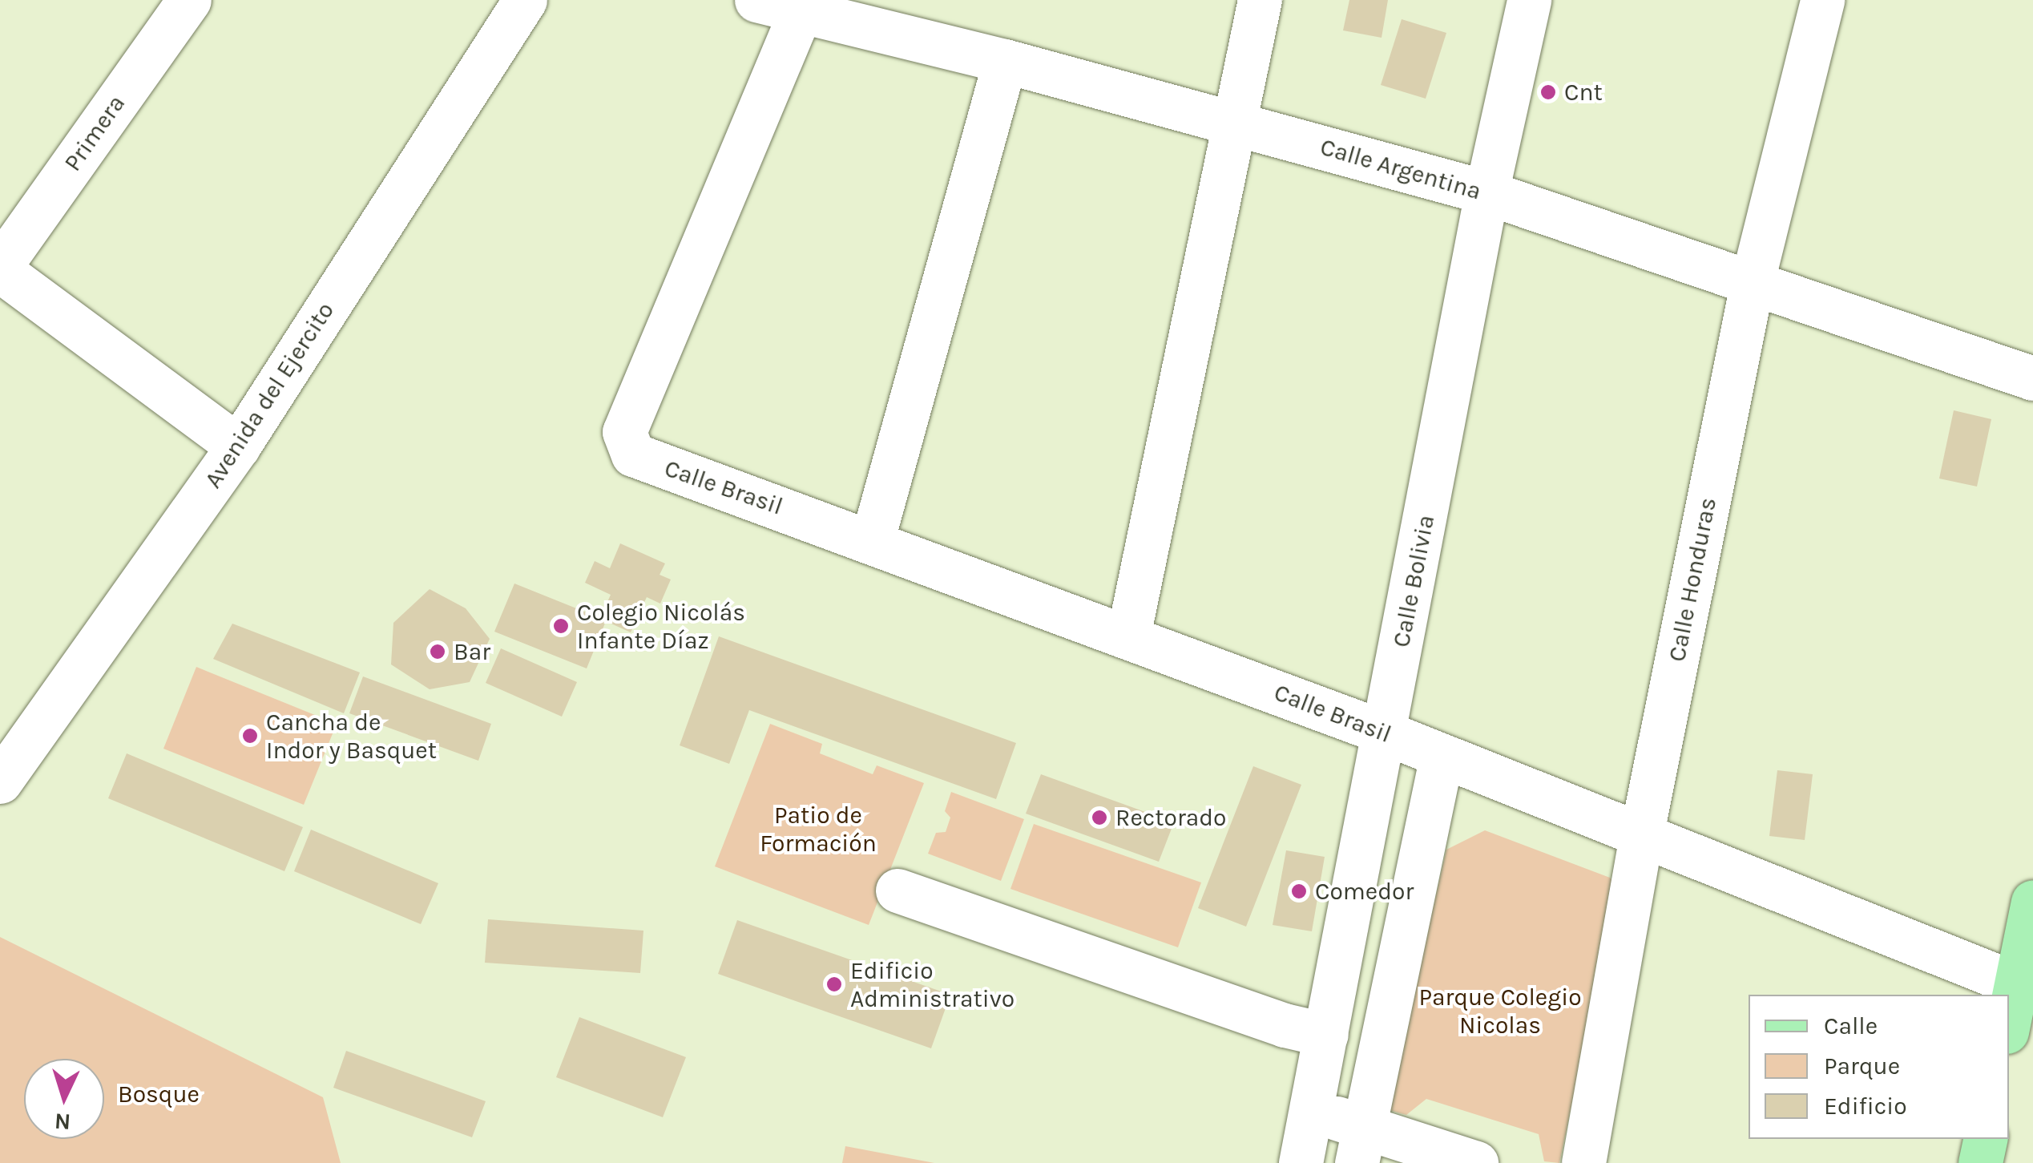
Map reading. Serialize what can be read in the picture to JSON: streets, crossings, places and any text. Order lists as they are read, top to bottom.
{
  "streets": {
    "street": [
      "Primera",
      "Calle Argentina",
      "Avenida del Ejercito",
      "Calle Brasil",
      "Calle Honduras",
      "Calle Bolivia"
    ]
  },
  "crossings": [
    ["Calle Argentina", "Calle Brasil"],
    ["Calle Argentina", "Calle Honduras"],
    ["Calle Argentina", "Calle Bolivia"],
    ["Calle Brasil", "Calle Honduras"],
    ["Calle Brasil", "Calle Bolivia"]
  ],
  "parks": ["Patio de Formación", "Parque Colegio Nicolas", "Bosque"],
  "places": [
    "Cnt",
    "Colegio Nicolás Infante Díaz",
    "Bar",
    "Cancha de Indor y Basquet",
    "Rectorado",
    "Comedor",
    "Edificio Administrativo"
  ],
  "legend": ["Calle", "Parque", "Edificio"],
  "north": "bottom"
}
